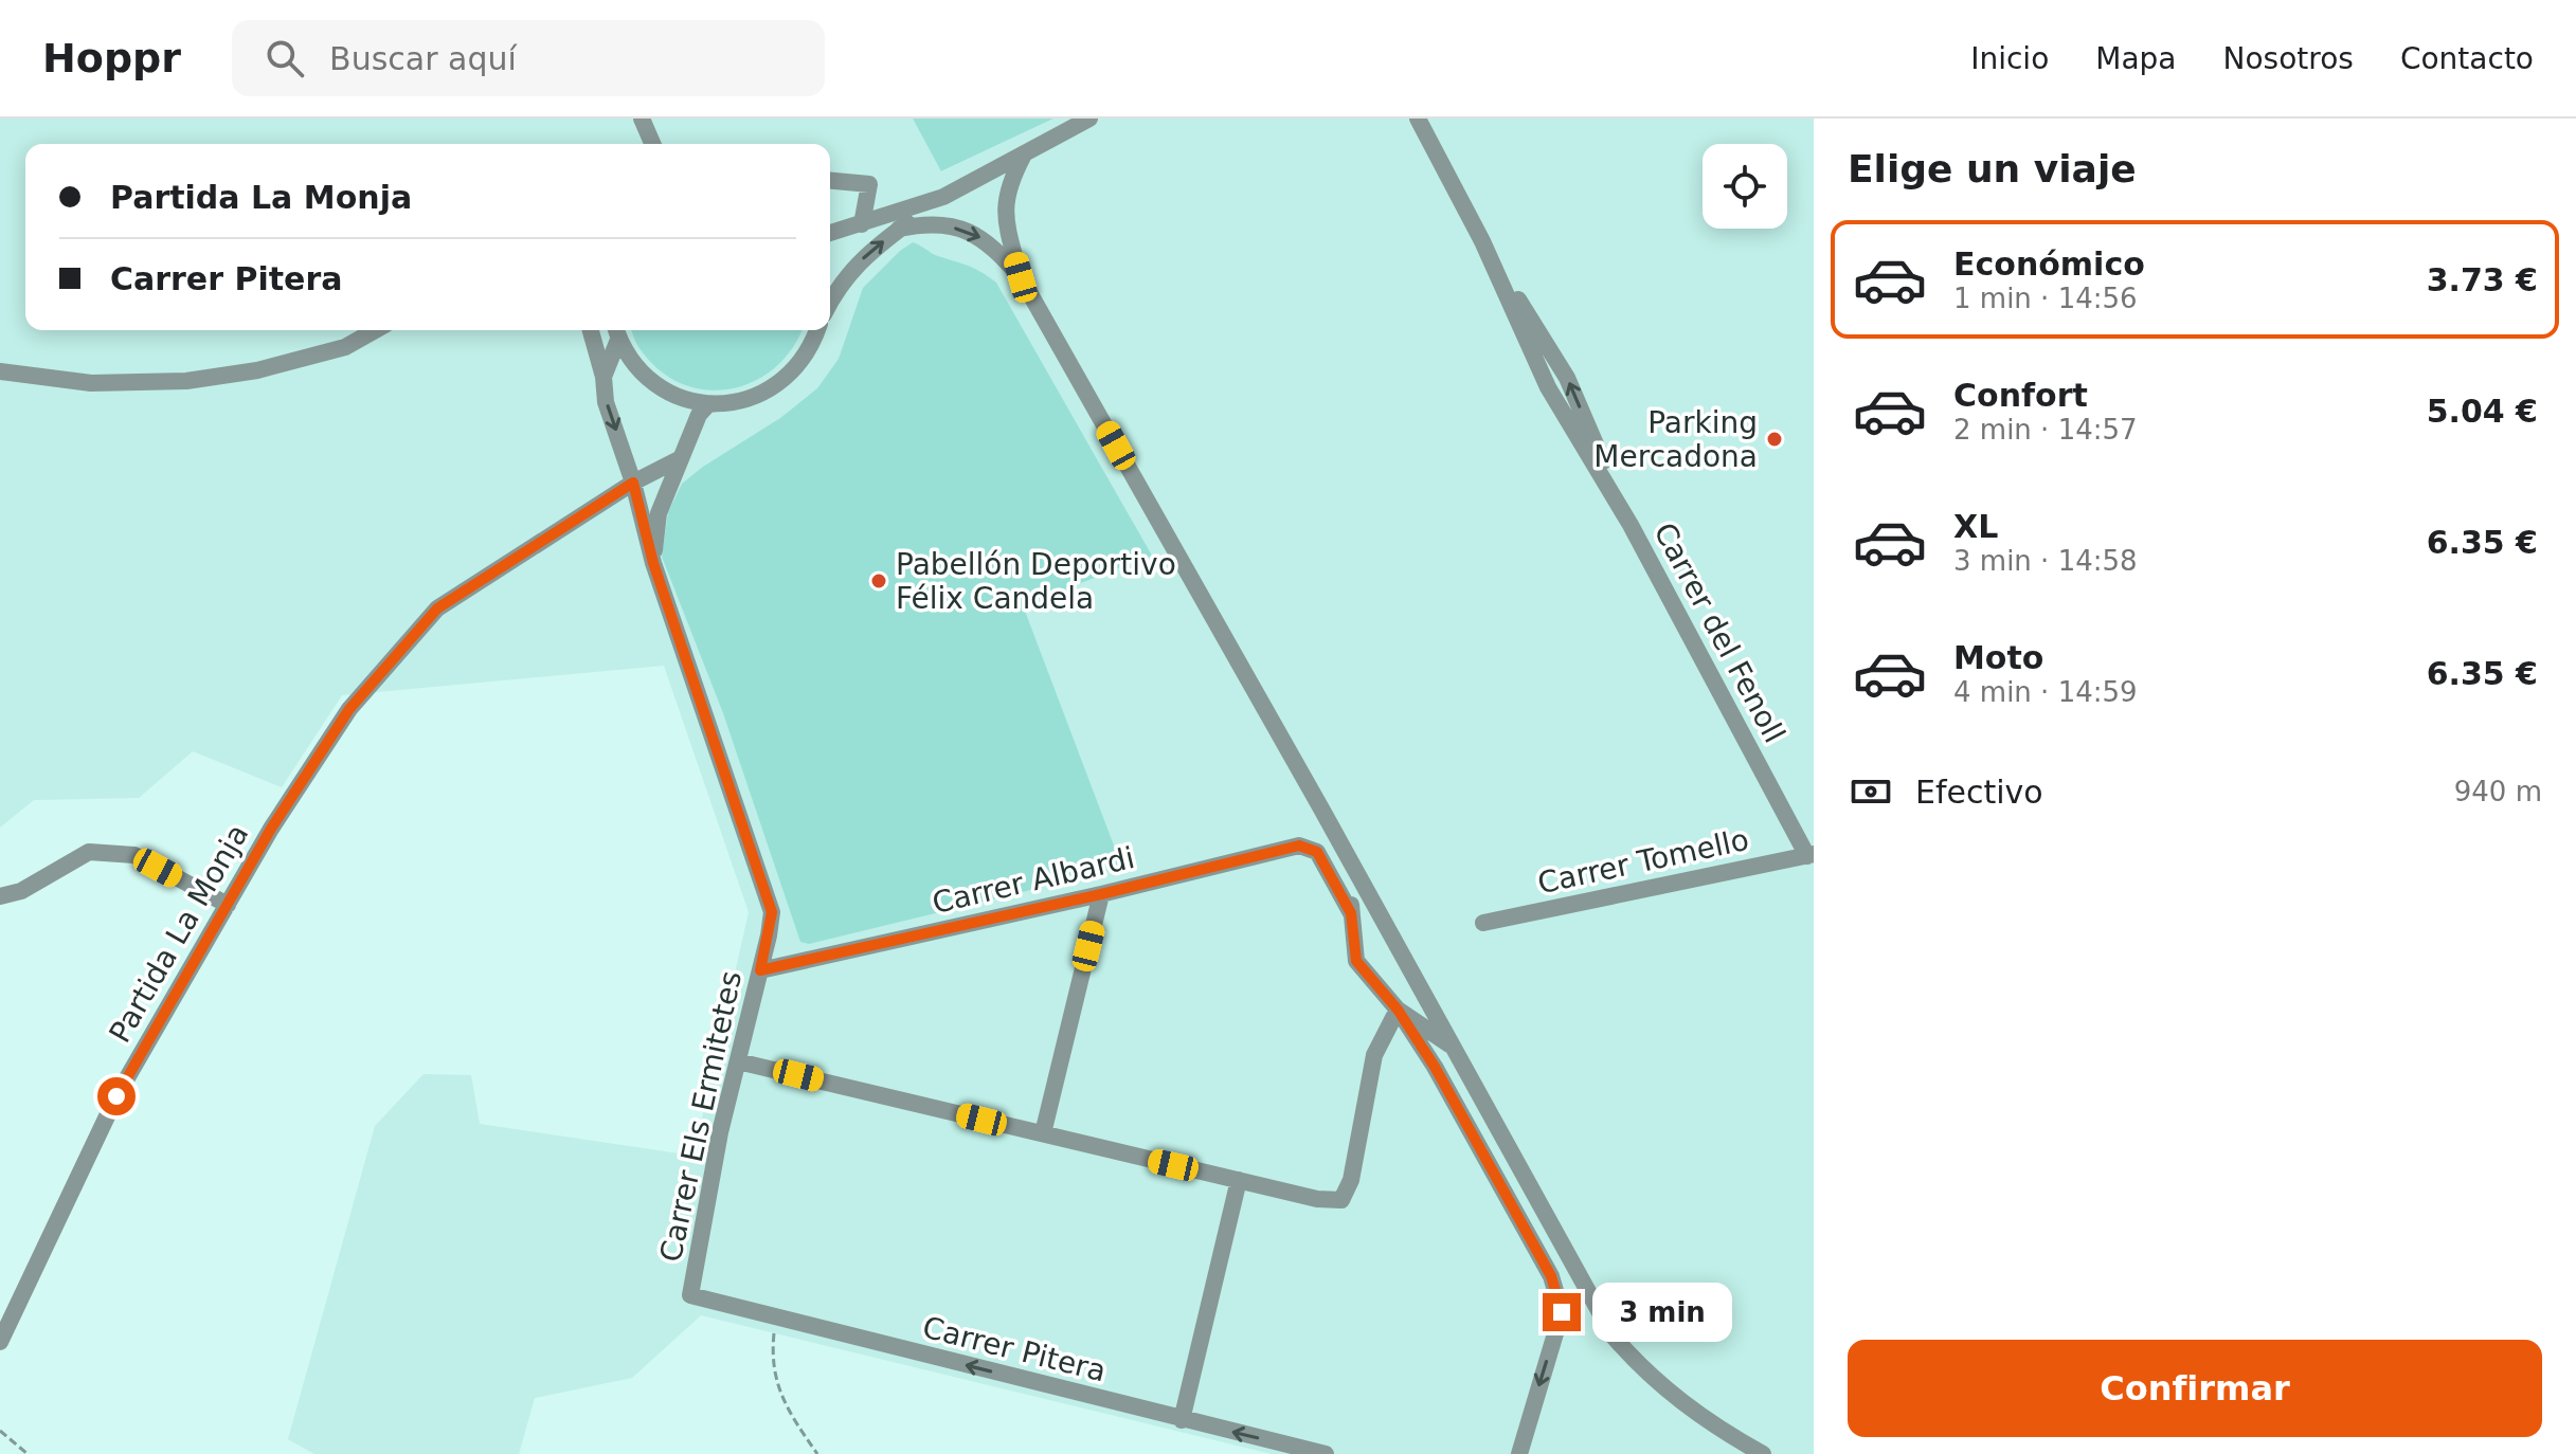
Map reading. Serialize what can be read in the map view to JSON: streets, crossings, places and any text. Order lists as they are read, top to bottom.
{
  "streets": {
    "street": [
      "Carrer del Fenoll",
      "Carrer Tomello",
      "Carrer Albardi",
      "Partida La Monja",
      "Carrer Els Ermitetes",
      "Carrer Pitera"
    ]
  },
  "crossings": [
    ["Carrer del Fenoll", "Carrer Tomello"],
    ["Carrer Albardi", "Carrer Els Ermitetes"],
    ["Partida La Monja", "Carrer Els Ermitetes"],
    ["Carrer Els Ermitetes", "Carrer Pitera"]
  ],
  "one_way": ["Carrer Pitera"],
  "places": ["Parking Mercadona", "Pabellón Deportivo Félix Candela"],
  "page": {
    "header": "Hoppr",
    "search": "Buscar aquí",
    "nav": [
      "Inicio",
      "Mapa",
      "Nosotros",
      "Contacto"
    ],
    "heading": "Elige un viaje",
    "banner": ["Partida La Monja", "Carrer Pitera"],
    "list": [
      {
        "name": "Económico",
        "note": "1 min · 14:56",
        "value": "3.73 €"
      },
      {
        "name": "Confort",
        "note": "2 min · 14:57",
        "value": "5.04 €"
      },
      {
        "name": "XL",
        "note": "3 min · 14:58",
        "value": "6.35 €"
      },
      {
        "name": "Moto",
        "note": "4 min · 14:59",
        "value": "6.35 €"
      }
    ],
    "pay": ["Efectivo", "940 m"],
    "bubble": "3 min",
    "buttons": "Confirmar"
  }
}
